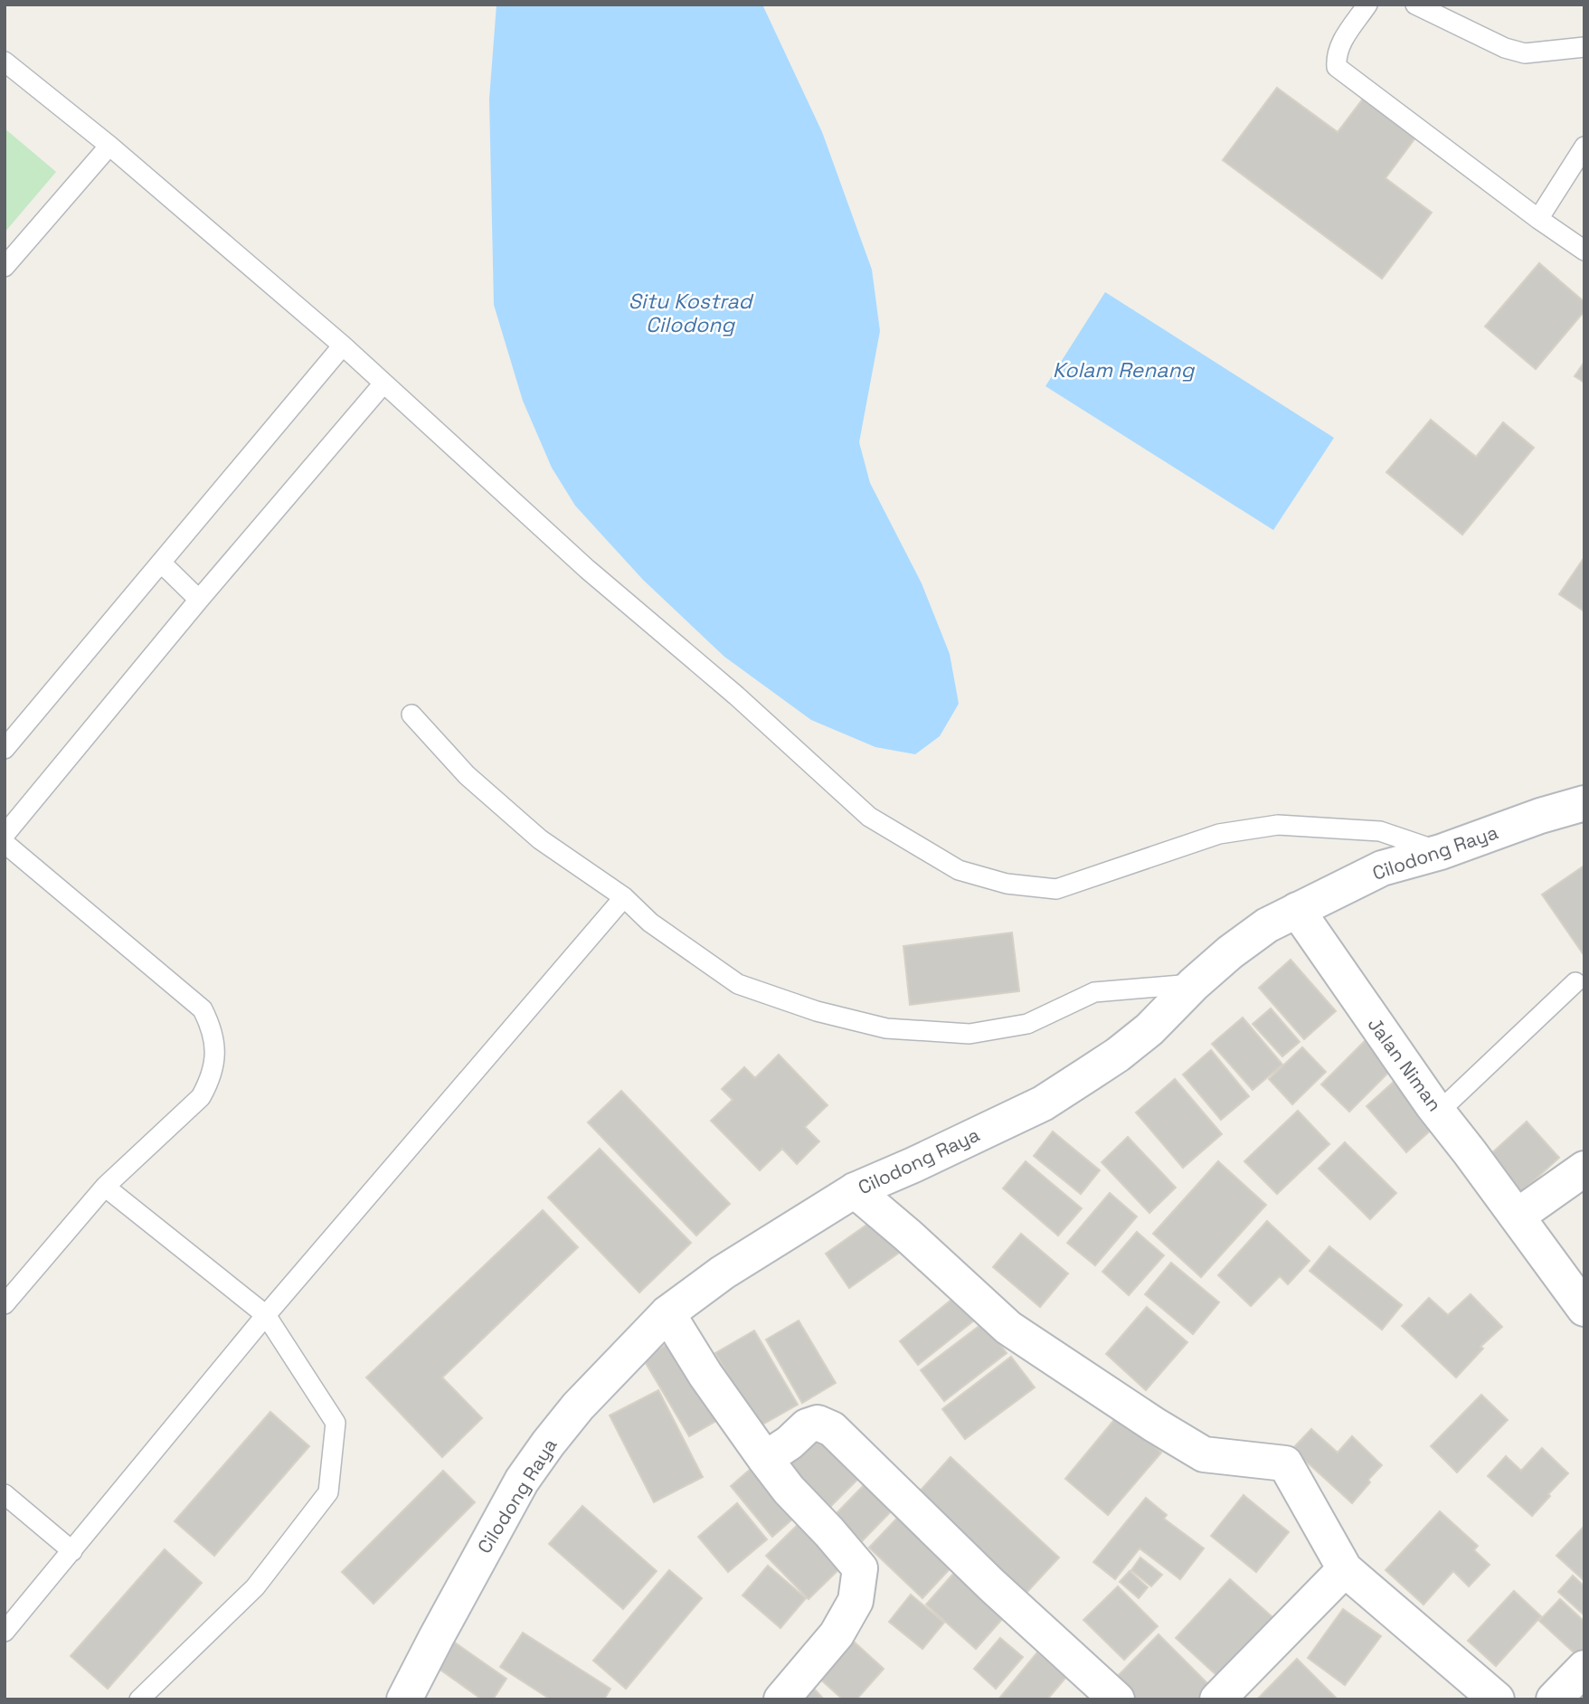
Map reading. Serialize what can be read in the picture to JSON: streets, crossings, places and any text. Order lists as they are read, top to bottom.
{
  "streets": {
    "street": ["Cilodong Raya", "Jalan Niman"]
  },
  "crossings": [
    ["Cilodong Raya", "Jalan Niman"]
  ],
  "water": ["Situ Kostrad Cilodong", "Kolam Renang"]
}
